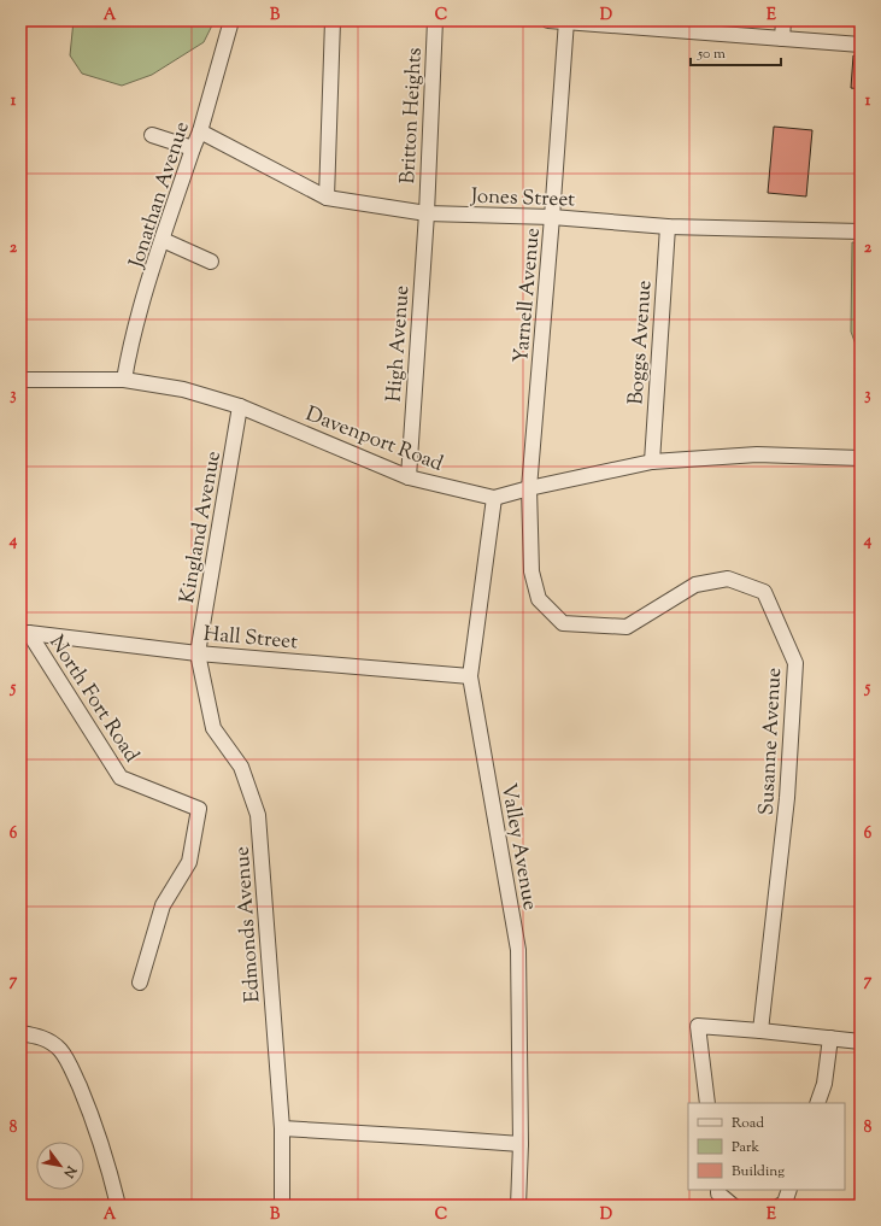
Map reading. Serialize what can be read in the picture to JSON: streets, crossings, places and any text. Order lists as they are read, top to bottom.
{
  "streets": {
    "street": [
      "Britton Heights",
      "Jonathan Avenue",
      "Jones Street",
      "Yarnell Avenue",
      "Boggs Avenue",
      "High Avenue",
      "Davenport Road",
      "Kingland Avenue",
      "Hall Street",
      "North Fort Road",
      "Susanne Avenue",
      "Valley Avenue",
      "Edmonds Avenue"
    ]
  },
  "crossings": [
    ["Britton Heights", "Jones Street"],
    ["Britton Heights", "High Avenue"],
    ["Jonathan Avenue", "Jones Street"],
    ["Jonathan Avenue", "Davenport Road"],
    ["Jones Street", "Yarnell Avenue"],
    ["Jones Street", "Boggs Avenue"],
    ["Jones Street", "High Avenue"],
    ["Yarnell Avenue", "Davenport Road"],
    ["Yarnell Avenue", "Susanne Avenue"],
    ["Boggs Avenue", "Davenport Road"],
    ["High Avenue", "Davenport Road"],
    ["Davenport Road", "Kingland Avenue"],
    ["Davenport Road", "Susanne Avenue"],
    ["Davenport Road", "Valley Avenue"],
    ["Kingland Avenue", "Hall Street"],
    ["Kingland Avenue", "Edmonds Avenue"],
    ["Hall Street", "North Fort Road"],
    ["Hall Street", "Valley Avenue"],
    ["Hall Street", "Edmonds Avenue"]
  ],
  "legend": ["Road", "Park", "Building"],
  "scale_bar": "50 m",
  "north": "bottom right",
  "grid": {
    "columns": [
      "A",
      "B",
      "C",
      "D",
      "E"
    ],
    "rows": [
      "1",
      "2",
      "3",
      "4",
      "5",
      "6",
      "7",
      "8"
    ]
  }
}
